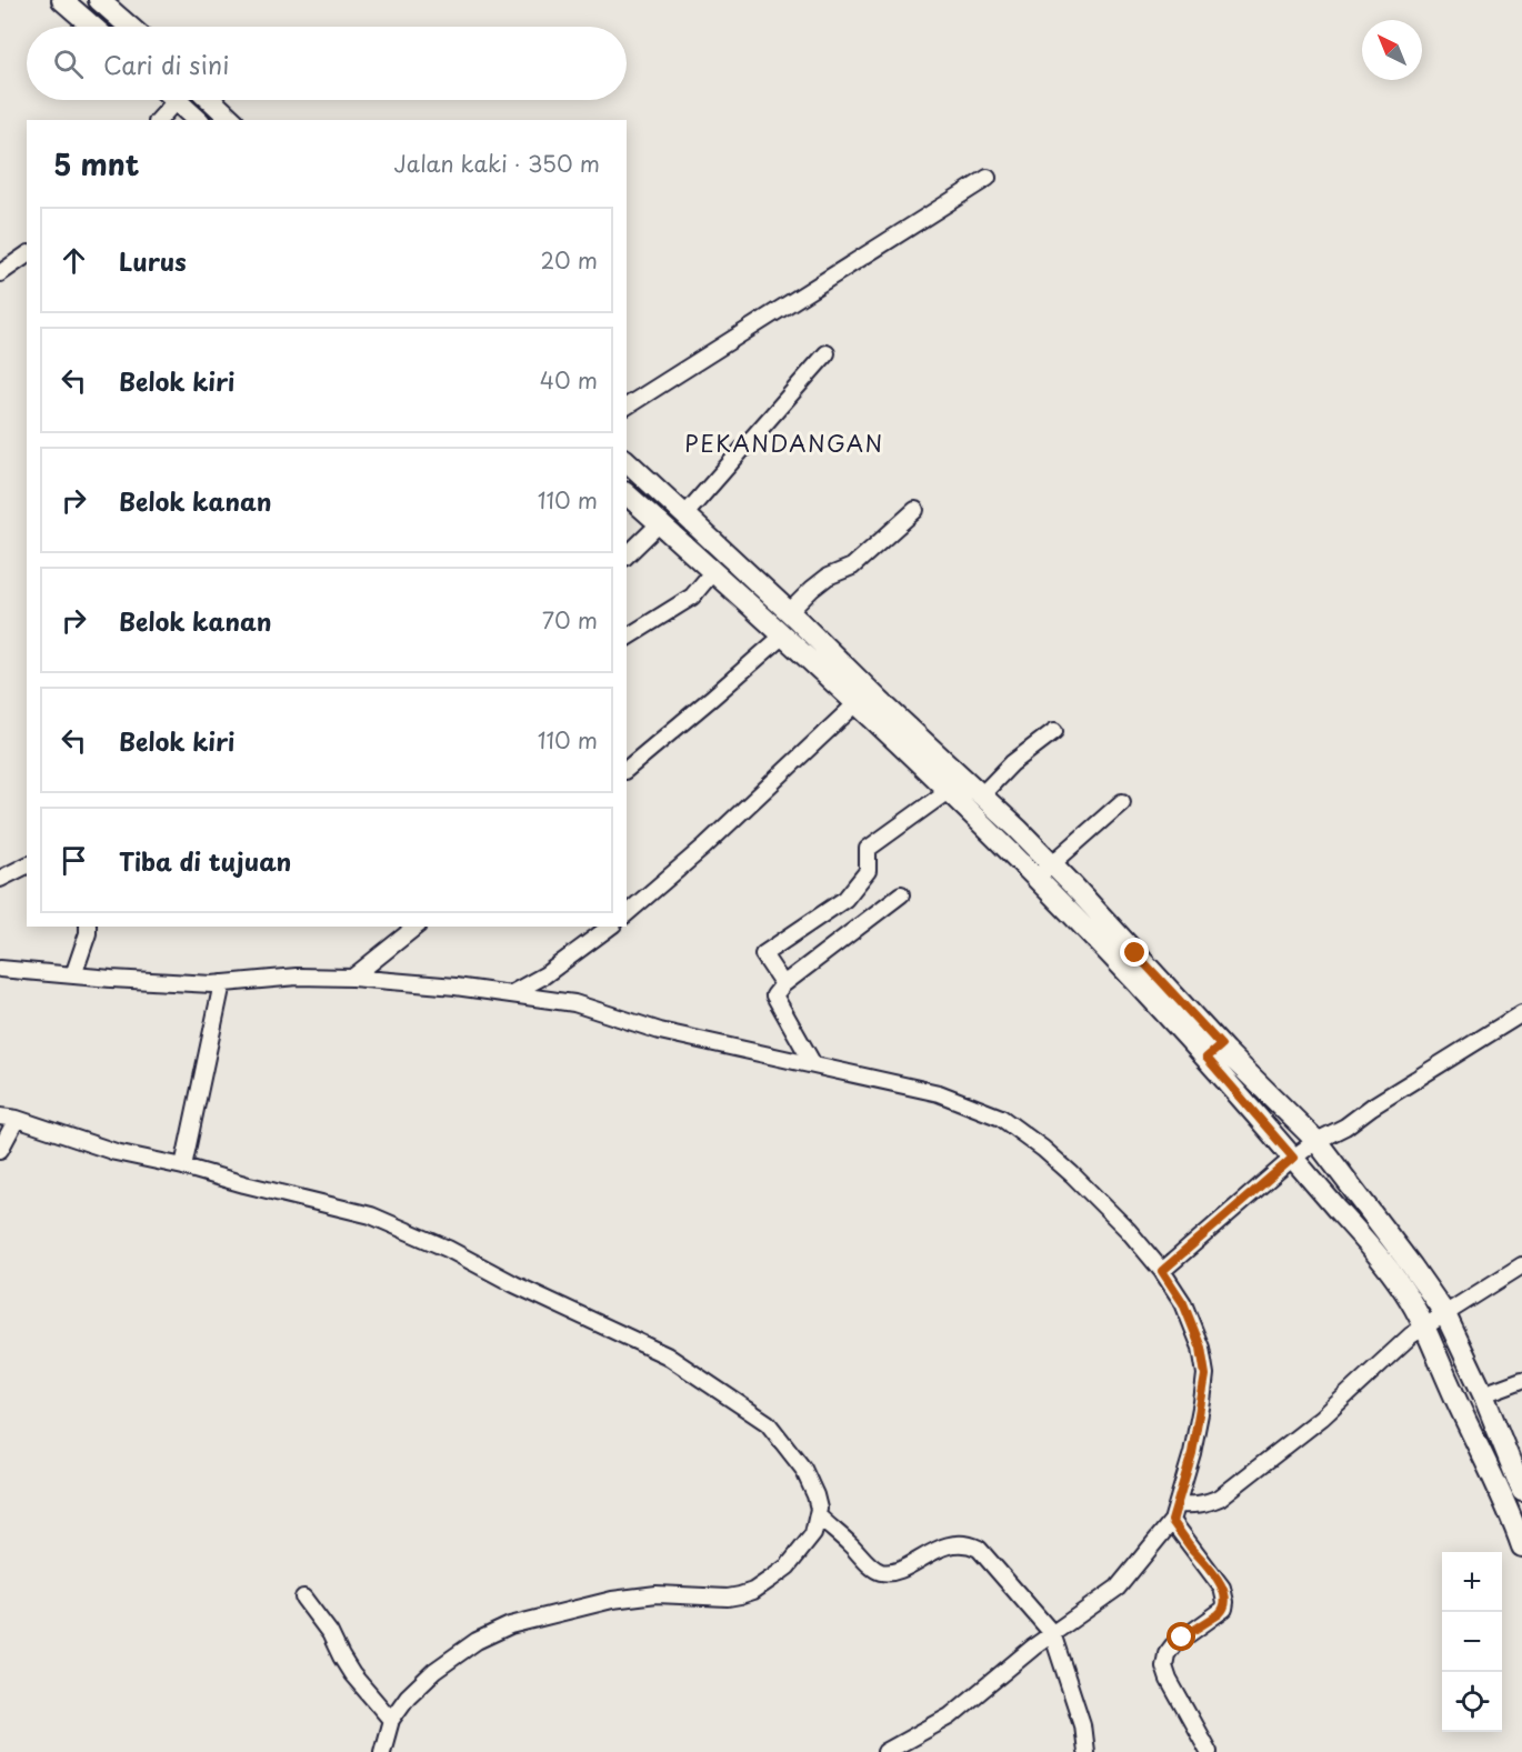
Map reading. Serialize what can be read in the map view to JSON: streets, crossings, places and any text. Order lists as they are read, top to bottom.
{
  "districts": ["PEKANDANGAN"],
  "north": "top left",
  "page": {
    "search": "Cari di sini",
    "heading": ["5 mnt", "Jalan kaki · 350 m"],
    "list": [
      ["Lurus", "20 m"],
      ["Belok kiri", "40 m"],
      ["Belok kanan", "110 m"],
      ["Belok kanan", "70 m"],
      ["Belok kiri", "110 m"],
      "Tiba di tujuan"
    ],
    "map_buttons": ["+", "−"]
  }
}
